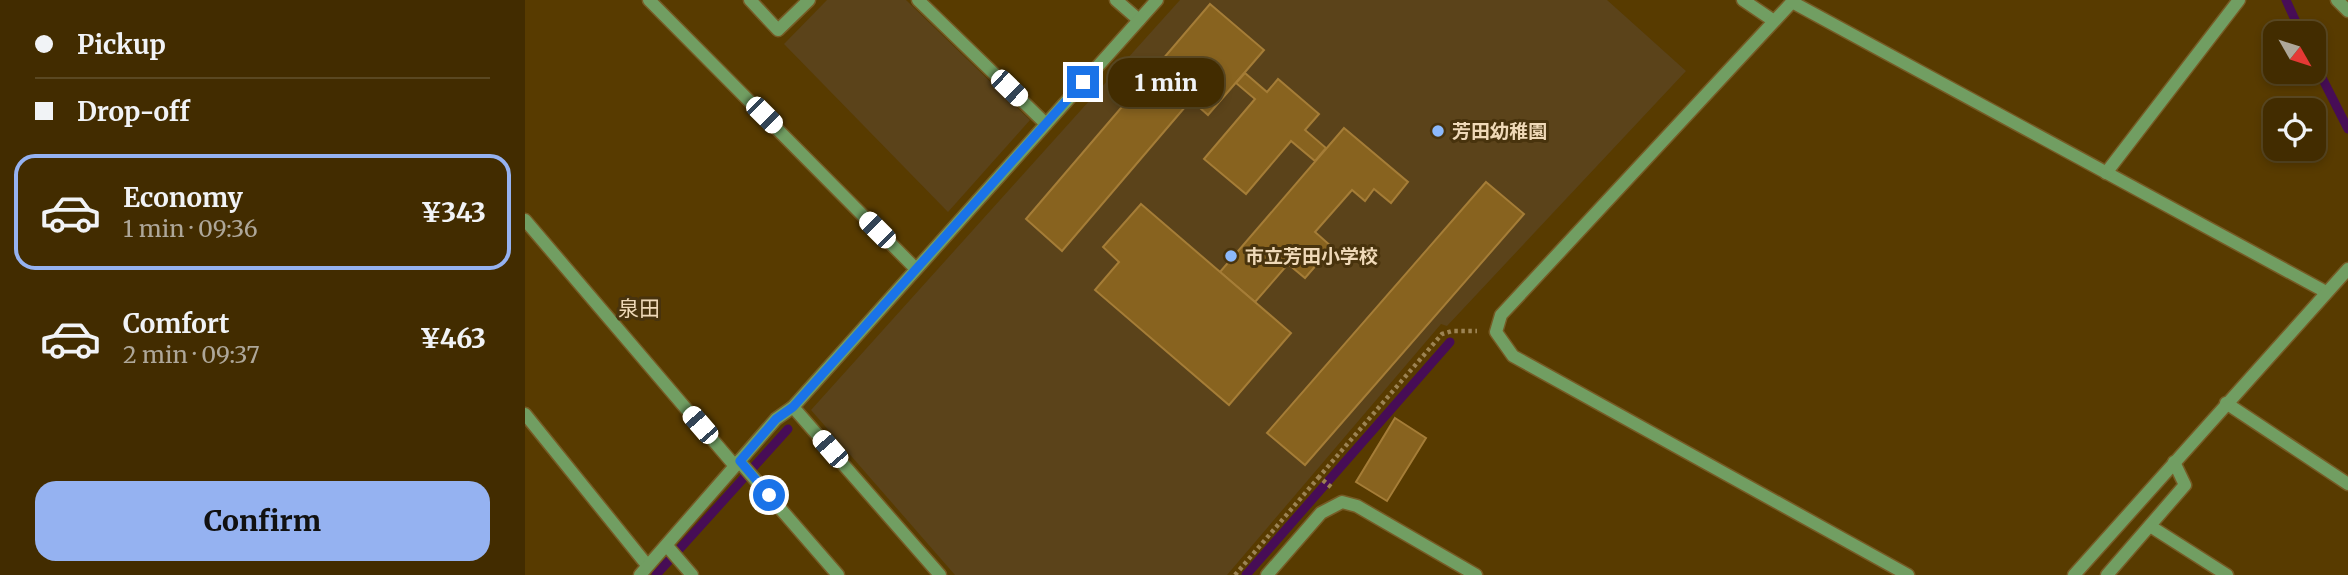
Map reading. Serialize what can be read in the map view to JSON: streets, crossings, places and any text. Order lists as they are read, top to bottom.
{
  "districts": ["泉田"],
  "places": ["芳田幼稚園", "市立芳田小学校"],
  "north": "bottom right",
  "page": {
    "banner": ["Pickup", "Drop-off"],
    "bubble": "1 min",
    "list": [
      {
        "name": "Economy",
        "note": "1 min · 09:36",
        "value": "¥343"
      },
      {
        "name": "Comfort",
        "note": "2 min · 09:37",
        "value": "¥463"
      }
    ],
    "buttons": "Confirm"
  }
}
